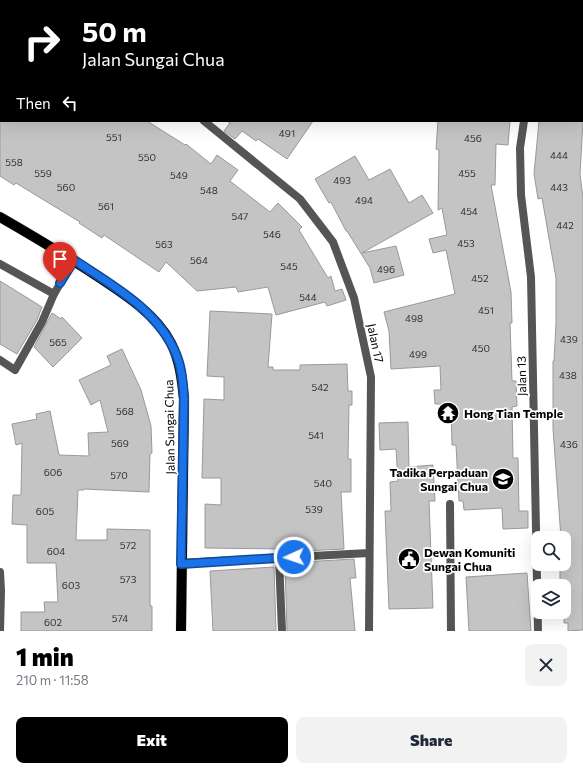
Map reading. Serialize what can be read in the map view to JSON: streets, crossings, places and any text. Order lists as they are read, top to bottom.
{
  "streets": {
    "main road": ["Jalan Sungai Chua"],
    "street": ["Jalan 17", "Jalan 13"]
  },
  "places": {
    "temple": ["Hong Tian Temple"],
    "school or university": ["Tadika Perpaduan Sungai Chua"],
    "public building": ["Dewan Komuniti Sungai Chua"]
  },
  "house_numbers": [
    "491",
    "551",
    "456",
    "444",
    "550",
    "558",
    "559",
    "455",
    "549",
    "493",
    "560",
    "443",
    "548",
    "494",
    "561",
    "454",
    "547",
    "442",
    "546",
    "453",
    "563",
    "564",
    "545",
    "496",
    "452",
    "544",
    "451",
    "498",
    "439",
    "565",
    "450",
    "499",
    "438",
    "542",
    "568",
    "541",
    "569",
    "436",
    "606",
    "570",
    "540",
    "539",
    "605",
    "572",
    "604",
    "573",
    "603",
    "574",
    "602"
  ],
  "page": {
    "turn": ["50 m", "Jalan Sungai Chua"],
    "then": "Then",
    "heading": ["1 min", "210 m · 11:58"],
    "buttons": ["Exit", "Share"]
  }
}
